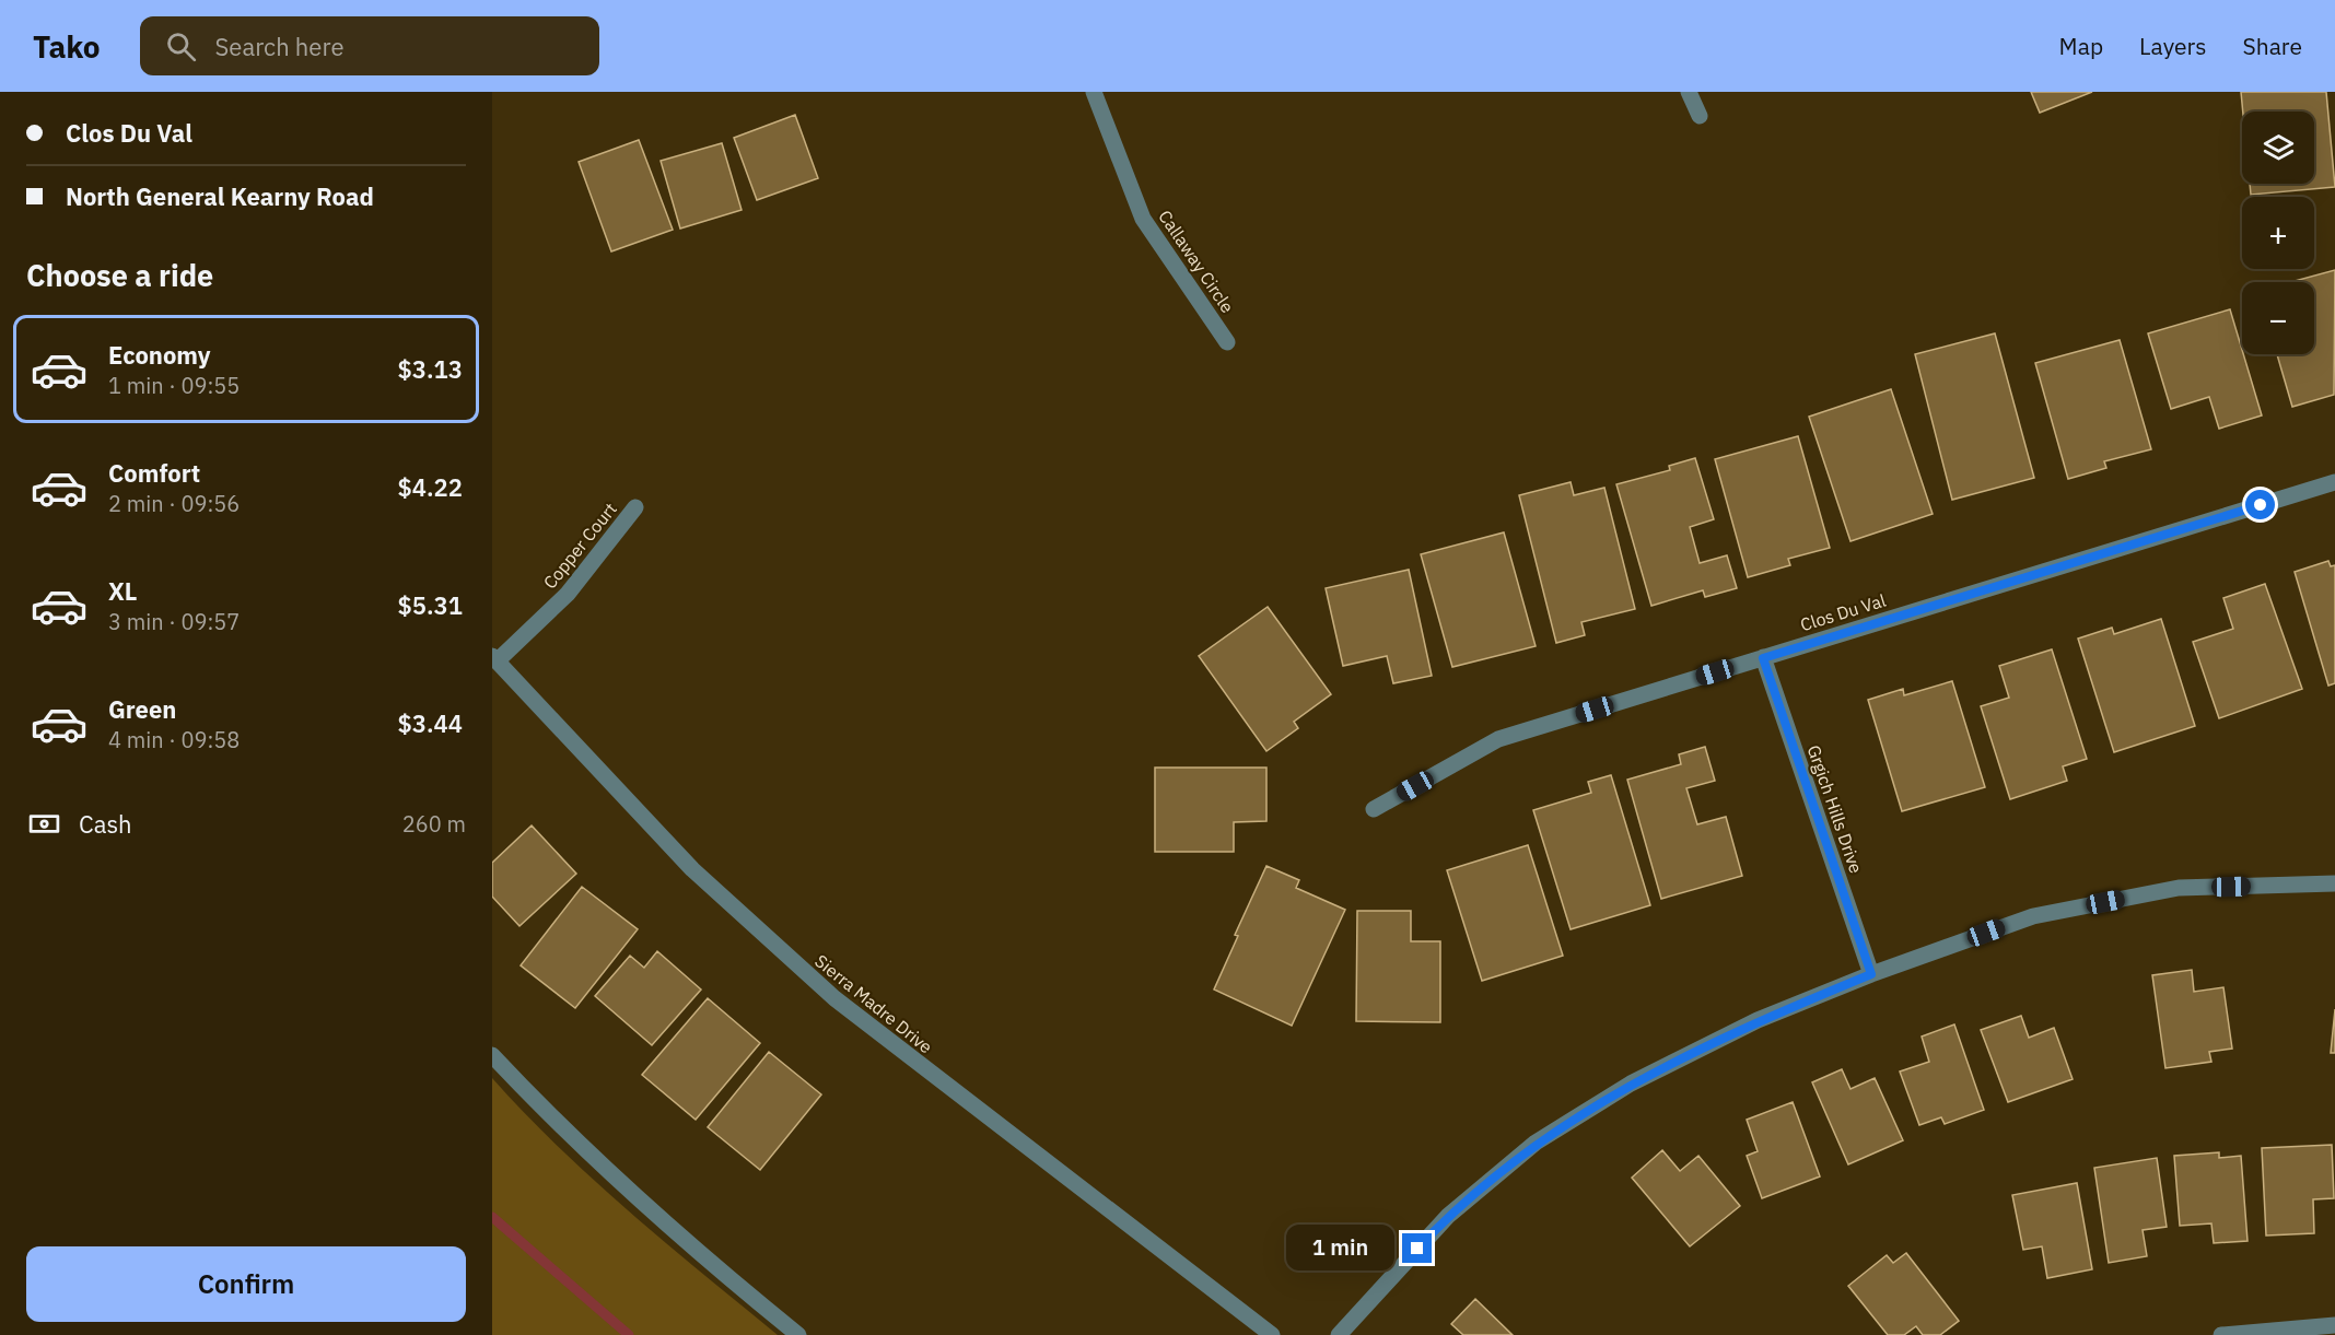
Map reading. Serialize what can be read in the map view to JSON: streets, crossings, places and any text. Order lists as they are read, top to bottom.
{
  "streets": {
    "street": [
      "Callaway Circle",
      "Copper Court",
      "Clos Du Val",
      "Grgich Hills Drive",
      "Sierra Madre Drive"
    ]
  },
  "crossings": [
    ["Copper Court", "Sierra Madre Drive"],
    ["Clos Du Val", "Grgich Hills Drive"]
  ],
  "page": {
    "header": "Tako",
    "search": "Search here",
    "nav": ["Map", "Layers", "Share"],
    "banner": ["Clos Du Val", "North General Kearny Road"],
    "map_buttons": ["+", "−"],
    "heading": "Choose a ride",
    "list": [
      {
        "name": "Economy",
        "note": "1 min · 09:55",
        "value": "$3.13"
      },
      {
        "name": "Comfort",
        "note": "2 min · 09:56",
        "value": "$4.22"
      },
      {
        "name": "XL",
        "note": "3 min · 09:57",
        "value": "$5.31"
      },
      {
        "name": "Green",
        "note": "4 min · 09:58",
        "value": "$3.44"
      }
    ],
    "pay": ["Cash", "260 m"],
    "bubble": "1 min",
    "buttons": "Confirm"
  }
}
